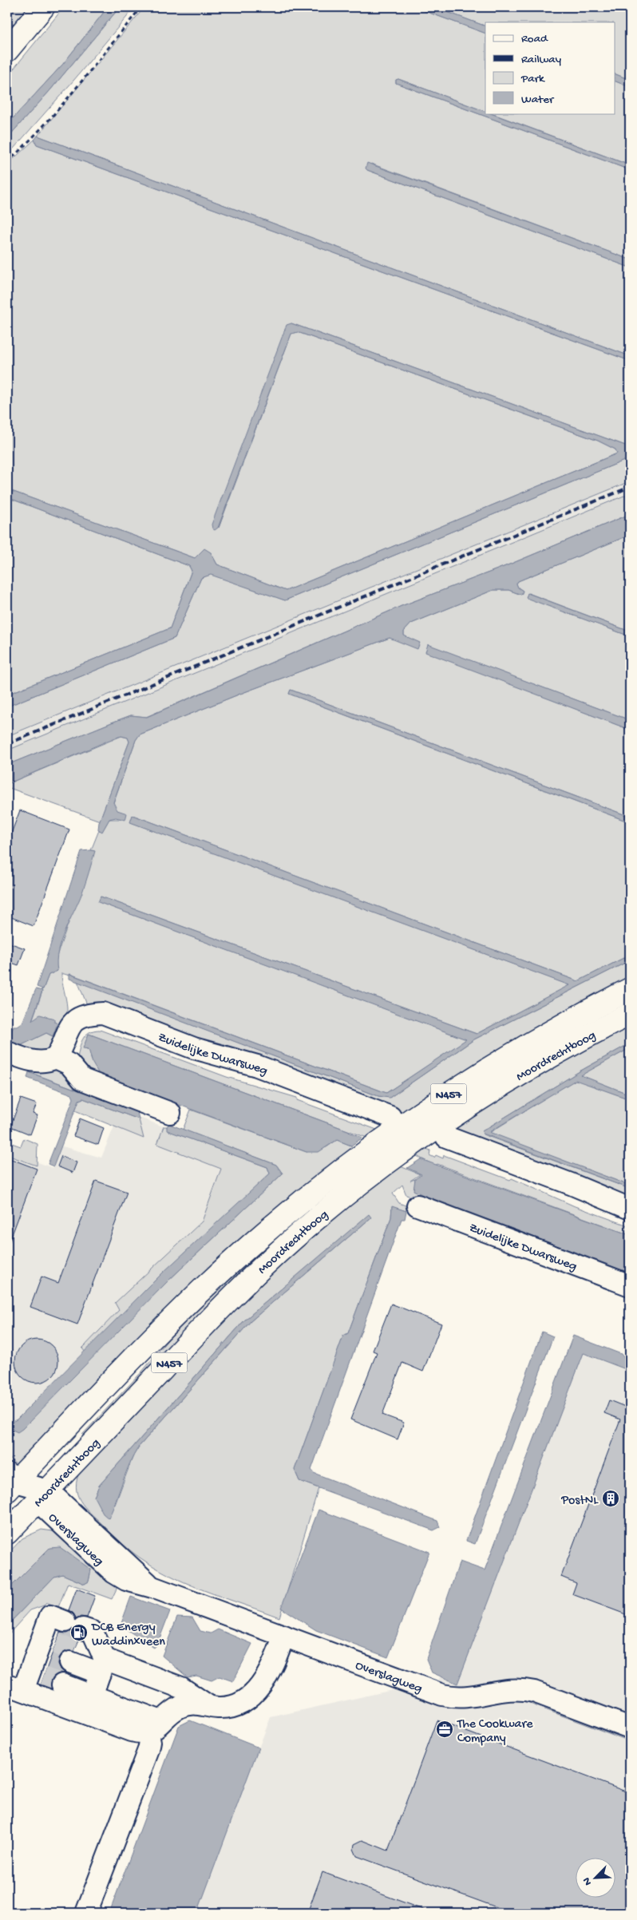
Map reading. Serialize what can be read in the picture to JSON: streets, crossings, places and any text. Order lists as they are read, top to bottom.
{
  "streets": {
    "main road": ["Moordrechtboog", "N457", "Overslagweg"],
    "street": ["Zuidelijke Dwarsweg"]
  },
  "crossings": [
    ["Moordrechtboog", "Overslagweg"]
  ],
  "places": {
    "building": ["PostNL"],
    "fuel station": ["DCB Energy Waddinxveen"],
    "office": ["The Cookware Company"]
  },
  "legend": [
    "Road",
    "Railway",
    "Park",
    "Water"
  ],
  "north": "bottom left"
}
